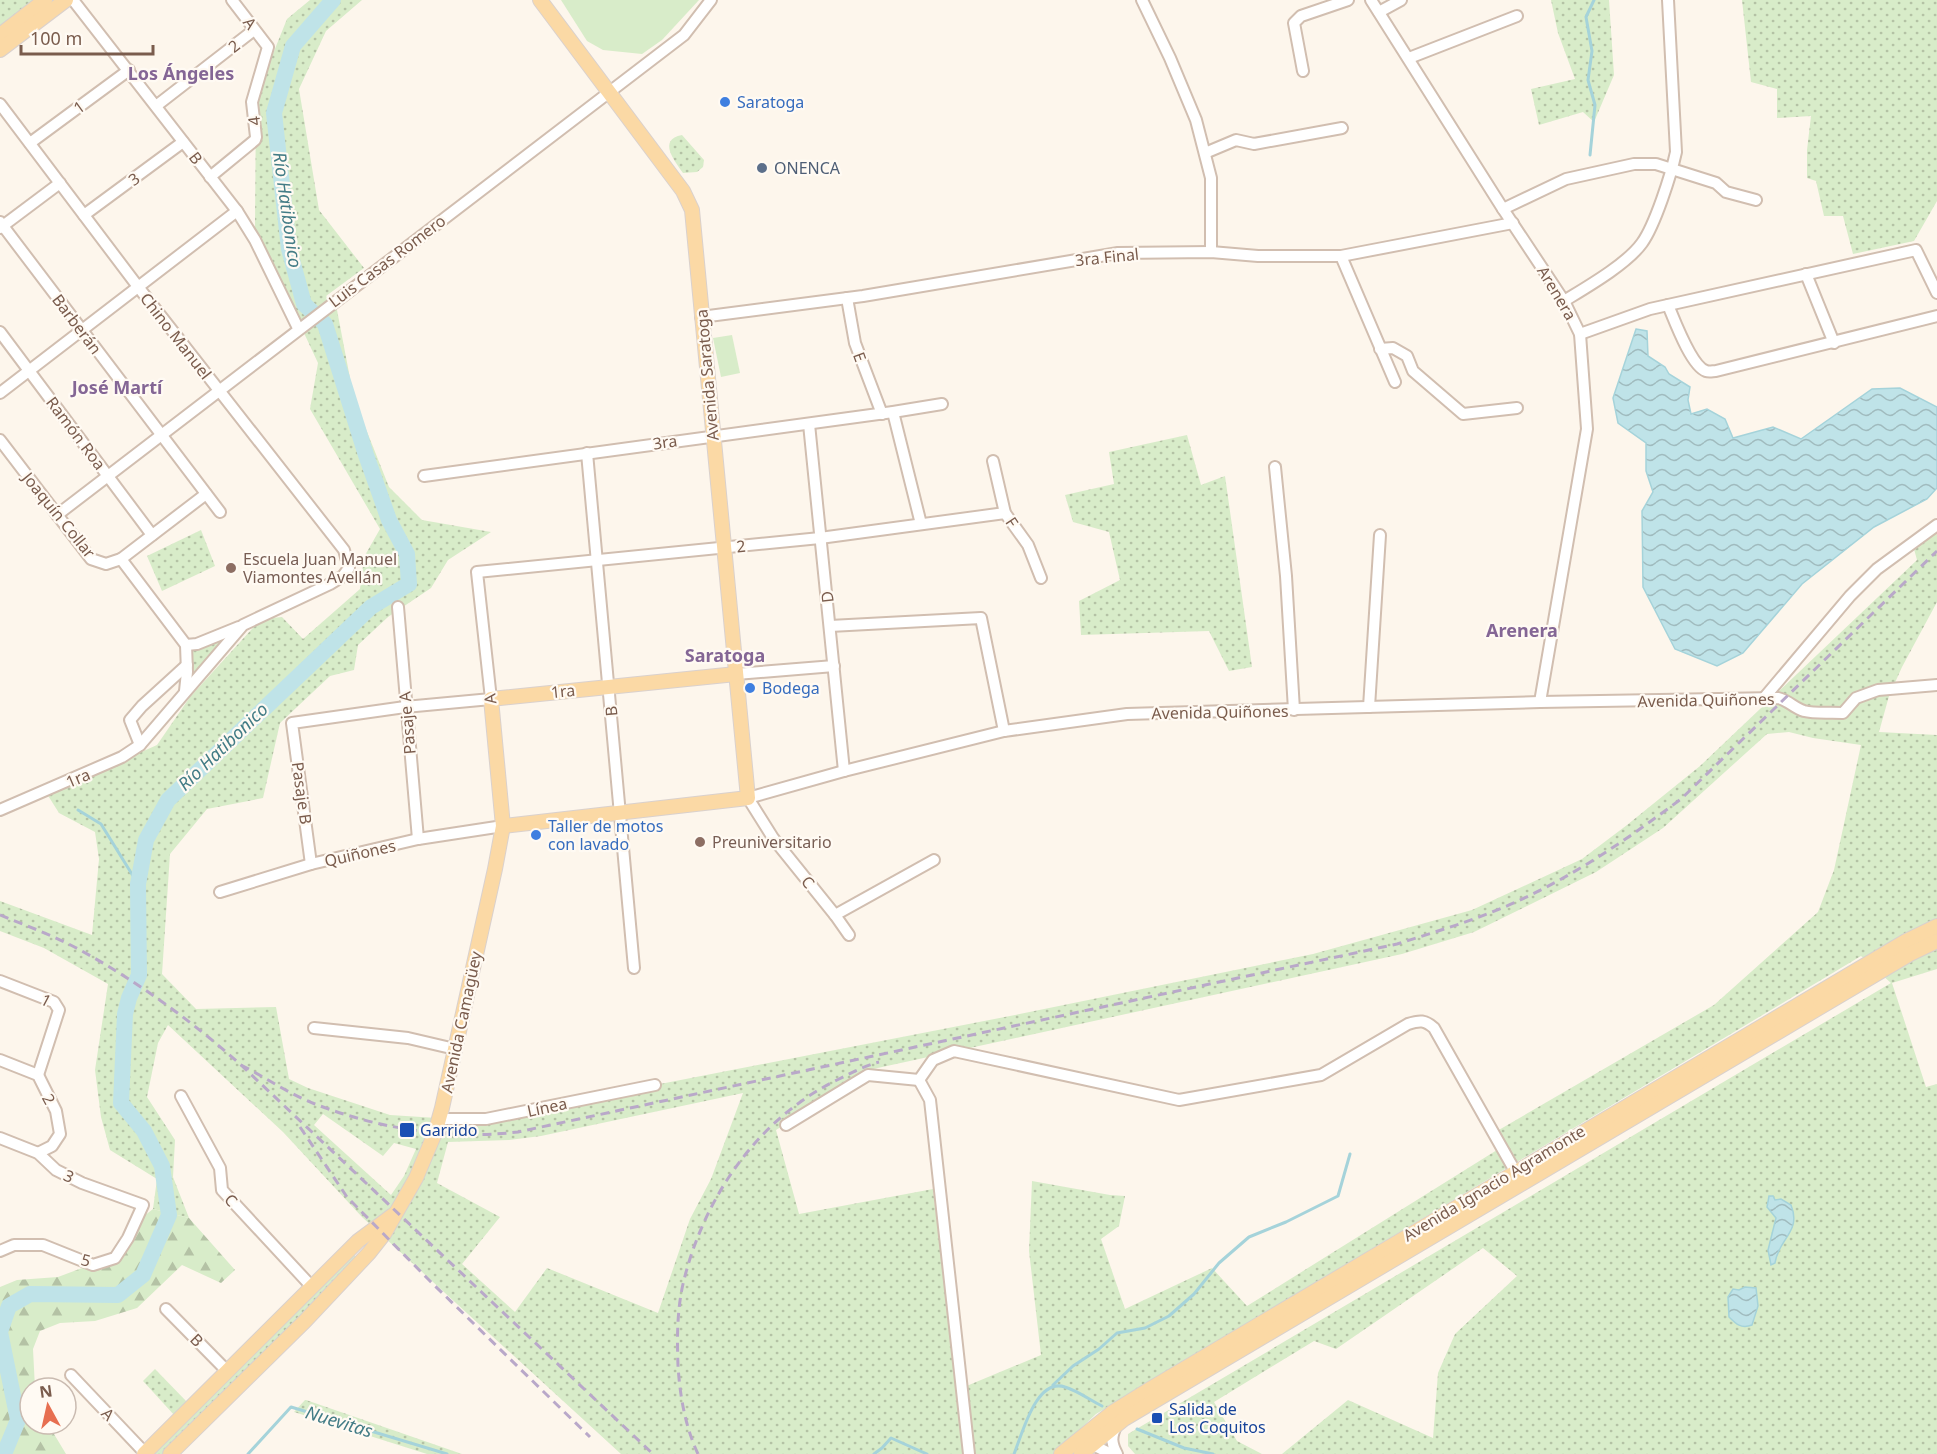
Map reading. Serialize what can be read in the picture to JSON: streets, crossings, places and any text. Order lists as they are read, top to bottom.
{
  "streets": {
    "main road": [
      "A",
      "Avenida Saratoga",
      "1ra",
      "Avenida Quiñones",
      "Avenida Camagüey",
      "Avenida Ignacio Agramonte"
    ],
    "street": [
      "2",
      "1",
      "4",
      "B",
      "3",
      "3ra Final",
      "Luis Casas Romero",
      "Arenera",
      "Barberán",
      "Chino Manuel",
      "E",
      "Ramón Roa",
      "3ra",
      "Joaquín Collar",
      "F",
      "D",
      "Pasaje A",
      "Pasaje B",
      "Quiñones",
      "C",
      "Línea",
      "5"
    ]
  },
  "crossings": [
    ["A", "2"],
    ["A", "4"],
    ["A", "1ra"],
    ["A", "Avenida Quiñones"],
    ["A", "Quiñones"],
    ["A", "Avenida Camagüey"],
    ["2", "1"],
    ["2", "B"],
    ["2", "3"],
    ["2", "E"],
    ["2", "Avenida Saratoga"],
    ["2", "F"],
    ["2", "D"],
    ["1", "B"],
    ["1", "Chino Manuel"],
    ["4", "B"],
    ["B", "3"],
    ["B", "Luis Casas Romero"],
    ["B", "3ra"],
    ["B", "1ra"],
    ["B", "Avenida Quiñones"],
    ["B", "Avenida Camagüey"],
    ["3", "Chino Manuel"],
    ["3", "5"],
    ["3ra Final", "Arenera"],
    ["3ra Final", "E"],
    ["3ra Final", "Avenida Saratoga"],
    ["Luis Casas Romero", "Barberán"],
    ["Luis Casas Romero", "Chino Manuel"],
    ["Luis Casas Romero", "Avenida Saratoga"],
    ["Luis Casas Romero", "Ramón Roa"],
    ["Luis Casas Romero", "Joaquín Collar"],
    ["Arenera", "Avenida Quiñones"],
    ["Chino Manuel", "1ra"],
    ["E", "3ra"],
    ["Avenida Saratoga", "3ra"],
    ["Avenida Saratoga", "1ra"],
    ["Avenida Saratoga", "Avenida Quiñones"],
    ["Avenida Saratoga", "C"],
    ["3ra", "D"],
    ["Joaquín Collar", "1ra"],
    ["D", "1ra"],
    ["D", "Avenida Quiñones"],
    ["1ra", "Pasaje A"],
    ["1ra", "Pasaje B"],
    ["Avenida Quiñones", "Quiñones"],
    ["Avenida Quiñones", "C"],
    ["Avenida Quiñones", "Avenida Camagüey"],
    ["Pasaje A", "Quiñones"],
    ["Pasaje B", "Quiñones"],
    ["Quiñones", "Avenida Camagüey"],
    ["C", "Avenida Camagüey"],
    ["Avenida Camagüey", "Línea"]
  ],
  "districts": [
    "Los Ángeles",
    "José Martí",
    "Arenera",
    "Saratoga"
  ],
  "water": ["Río Hatibonico", "Nuevitas"],
  "places": {
    "other": [
      "Saratoga",
      "ONENCA",
      "Escuela Juan Manuel Viamontes Avellán",
      "Bodega",
      "Taller de motos con lavado",
      "Preuniversitario"
    ],
    "transit": ["Garrido", "Salida de Los Coquitos"]
  },
  "scale_bar": "100 m",
  "north": "top"
}
